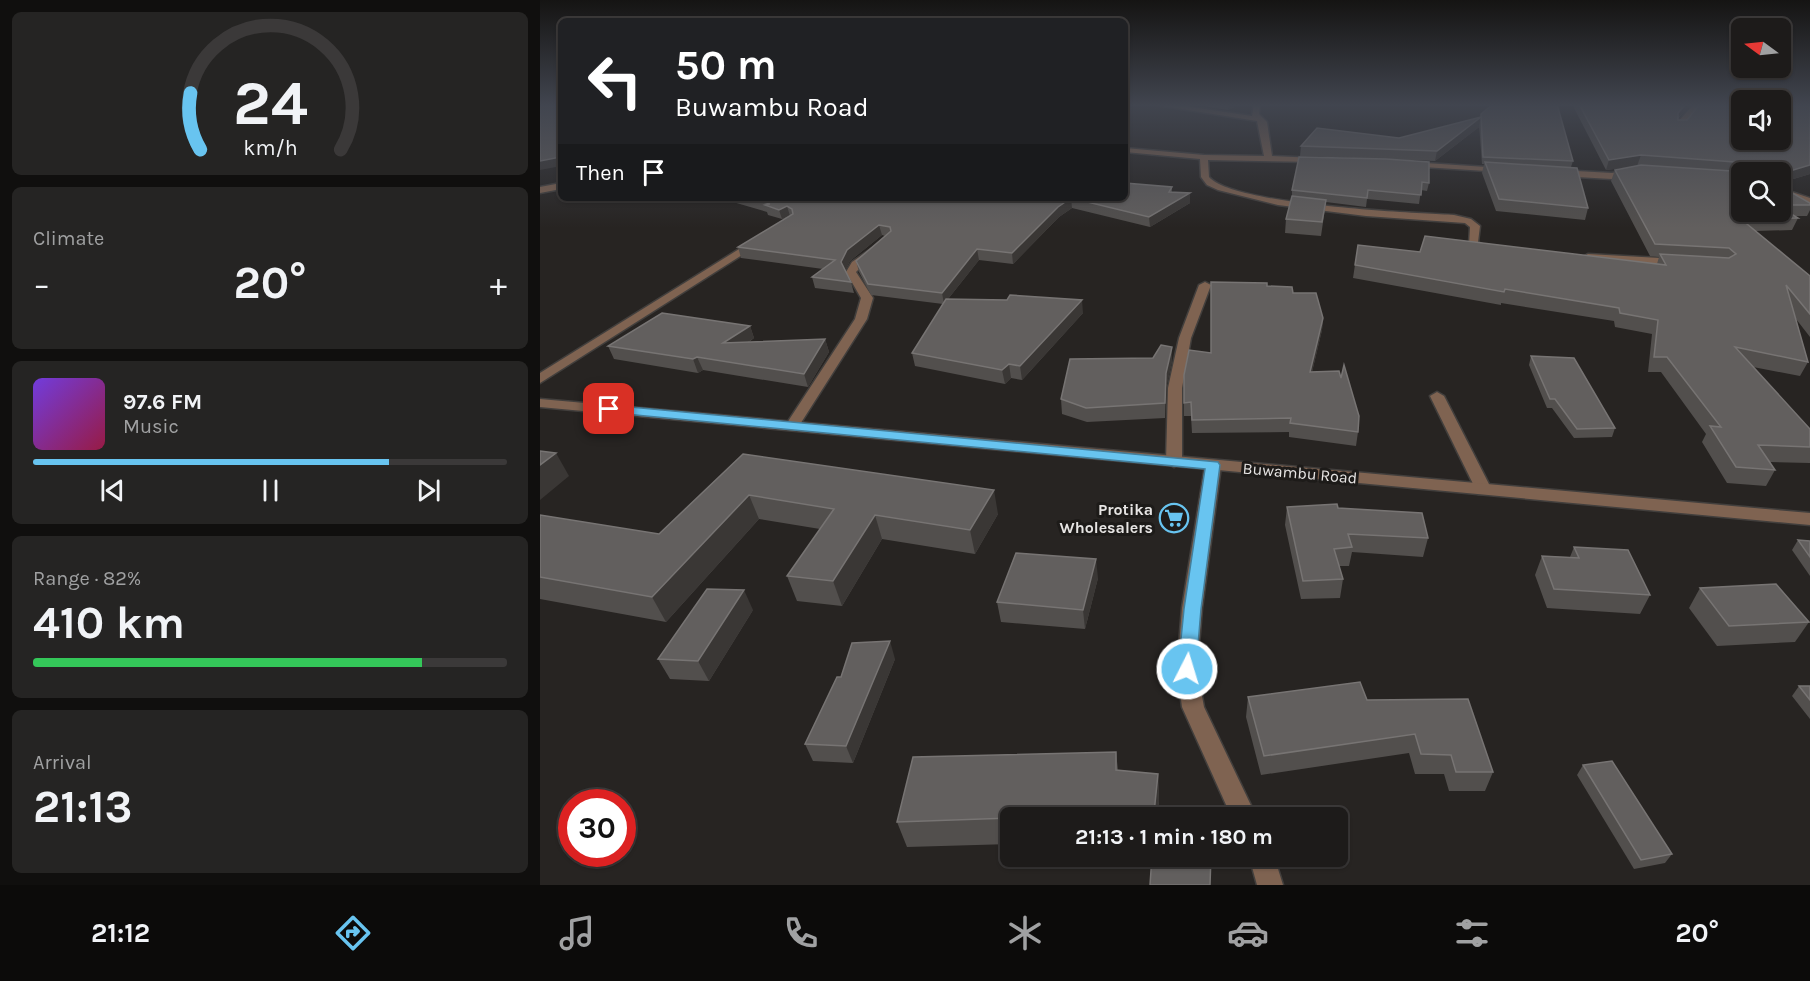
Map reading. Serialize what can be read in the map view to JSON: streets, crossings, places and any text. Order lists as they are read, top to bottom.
{
  "streets": {
    "street": ["Buwambu Road"]
  },
  "places": {
    "supermarket": ["Protika Wholesalers"]
  },
  "north": "left",
  "page": {
    "turn": ["50 m", "Buwambu Road"],
    "then": "Then",
    "tile": [
      "Climate",
      ["Range · 82%", "410 km"],
      ["Arrival", "21:13"]
    ],
    "heat": ["−", "20°", "+"],
    "song": ["97.6 FM", "Music"],
    "limit": "30",
    "trip": "21:13 · 1 min · 180 m",
    "tabs": ["21:12", "20°"],
    "gauge": ["24", "km/h"]
  }
}
